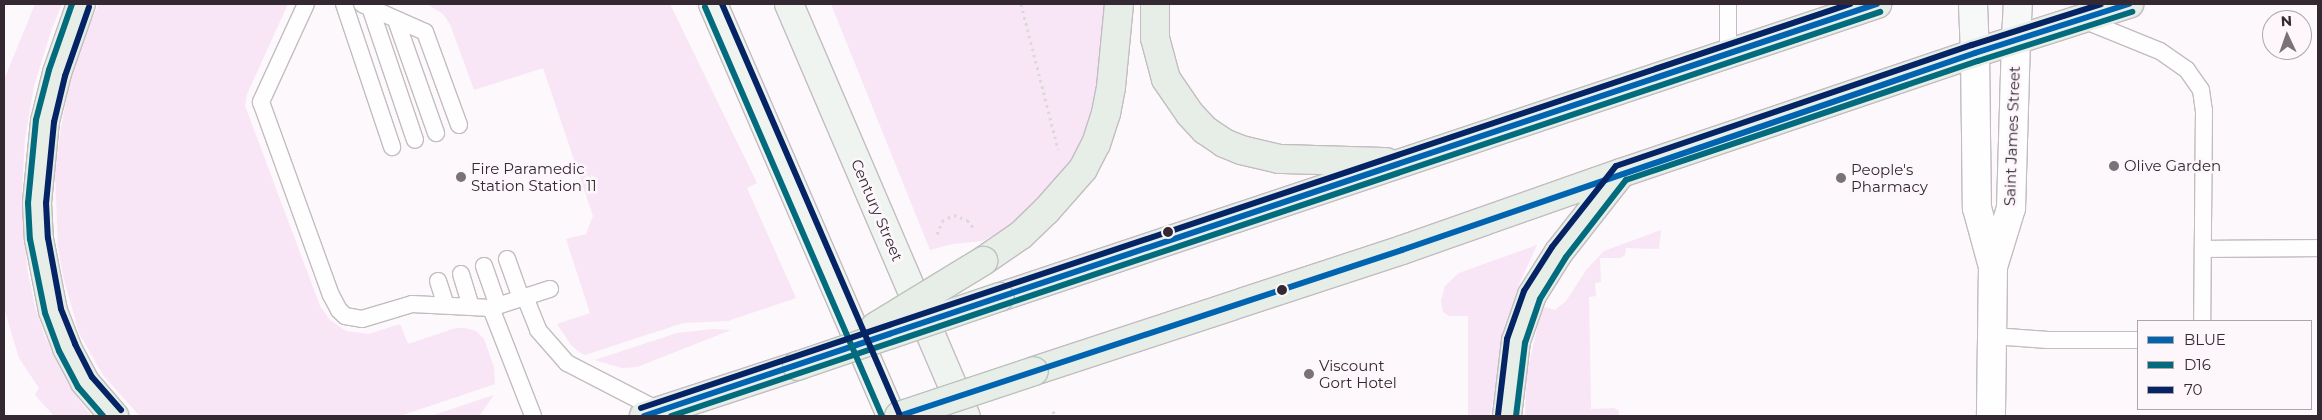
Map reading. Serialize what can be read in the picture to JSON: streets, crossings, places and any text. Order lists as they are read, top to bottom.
{
  "streets": {
    "main road": ["Saint James Street", "Century Street"]
  },
  "places": [
    "Olive Garden",
    "Fire Paramedic Station Station 11",
    "People's Pharmacy",
    "Viscount Gort Hotel"
  ],
  "lines": ["transit line BLUE", "transit line D16", "transit line 70"],
  "legend": ["BLUE", "D16", "70"],
  "north": "top"
}
